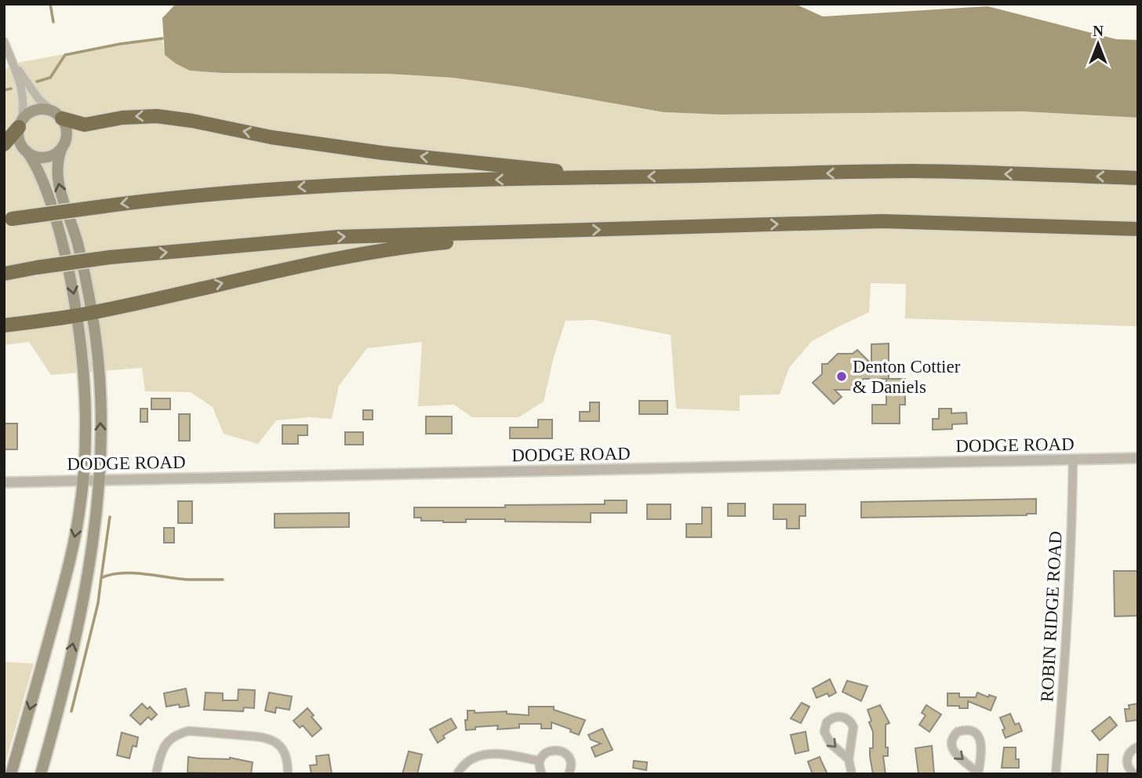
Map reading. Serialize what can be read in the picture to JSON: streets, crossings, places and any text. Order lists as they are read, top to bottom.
{
  "streets": {
    "street": ["DODGE ROAD", "ROBIN RIDGE ROAD"]
  },
  "crossings": [
    ["DODGE ROAD", "ROBIN RIDGE ROAD"]
  ],
  "places": ["Denton Cottier & Daniels"],
  "north": "top"
}
